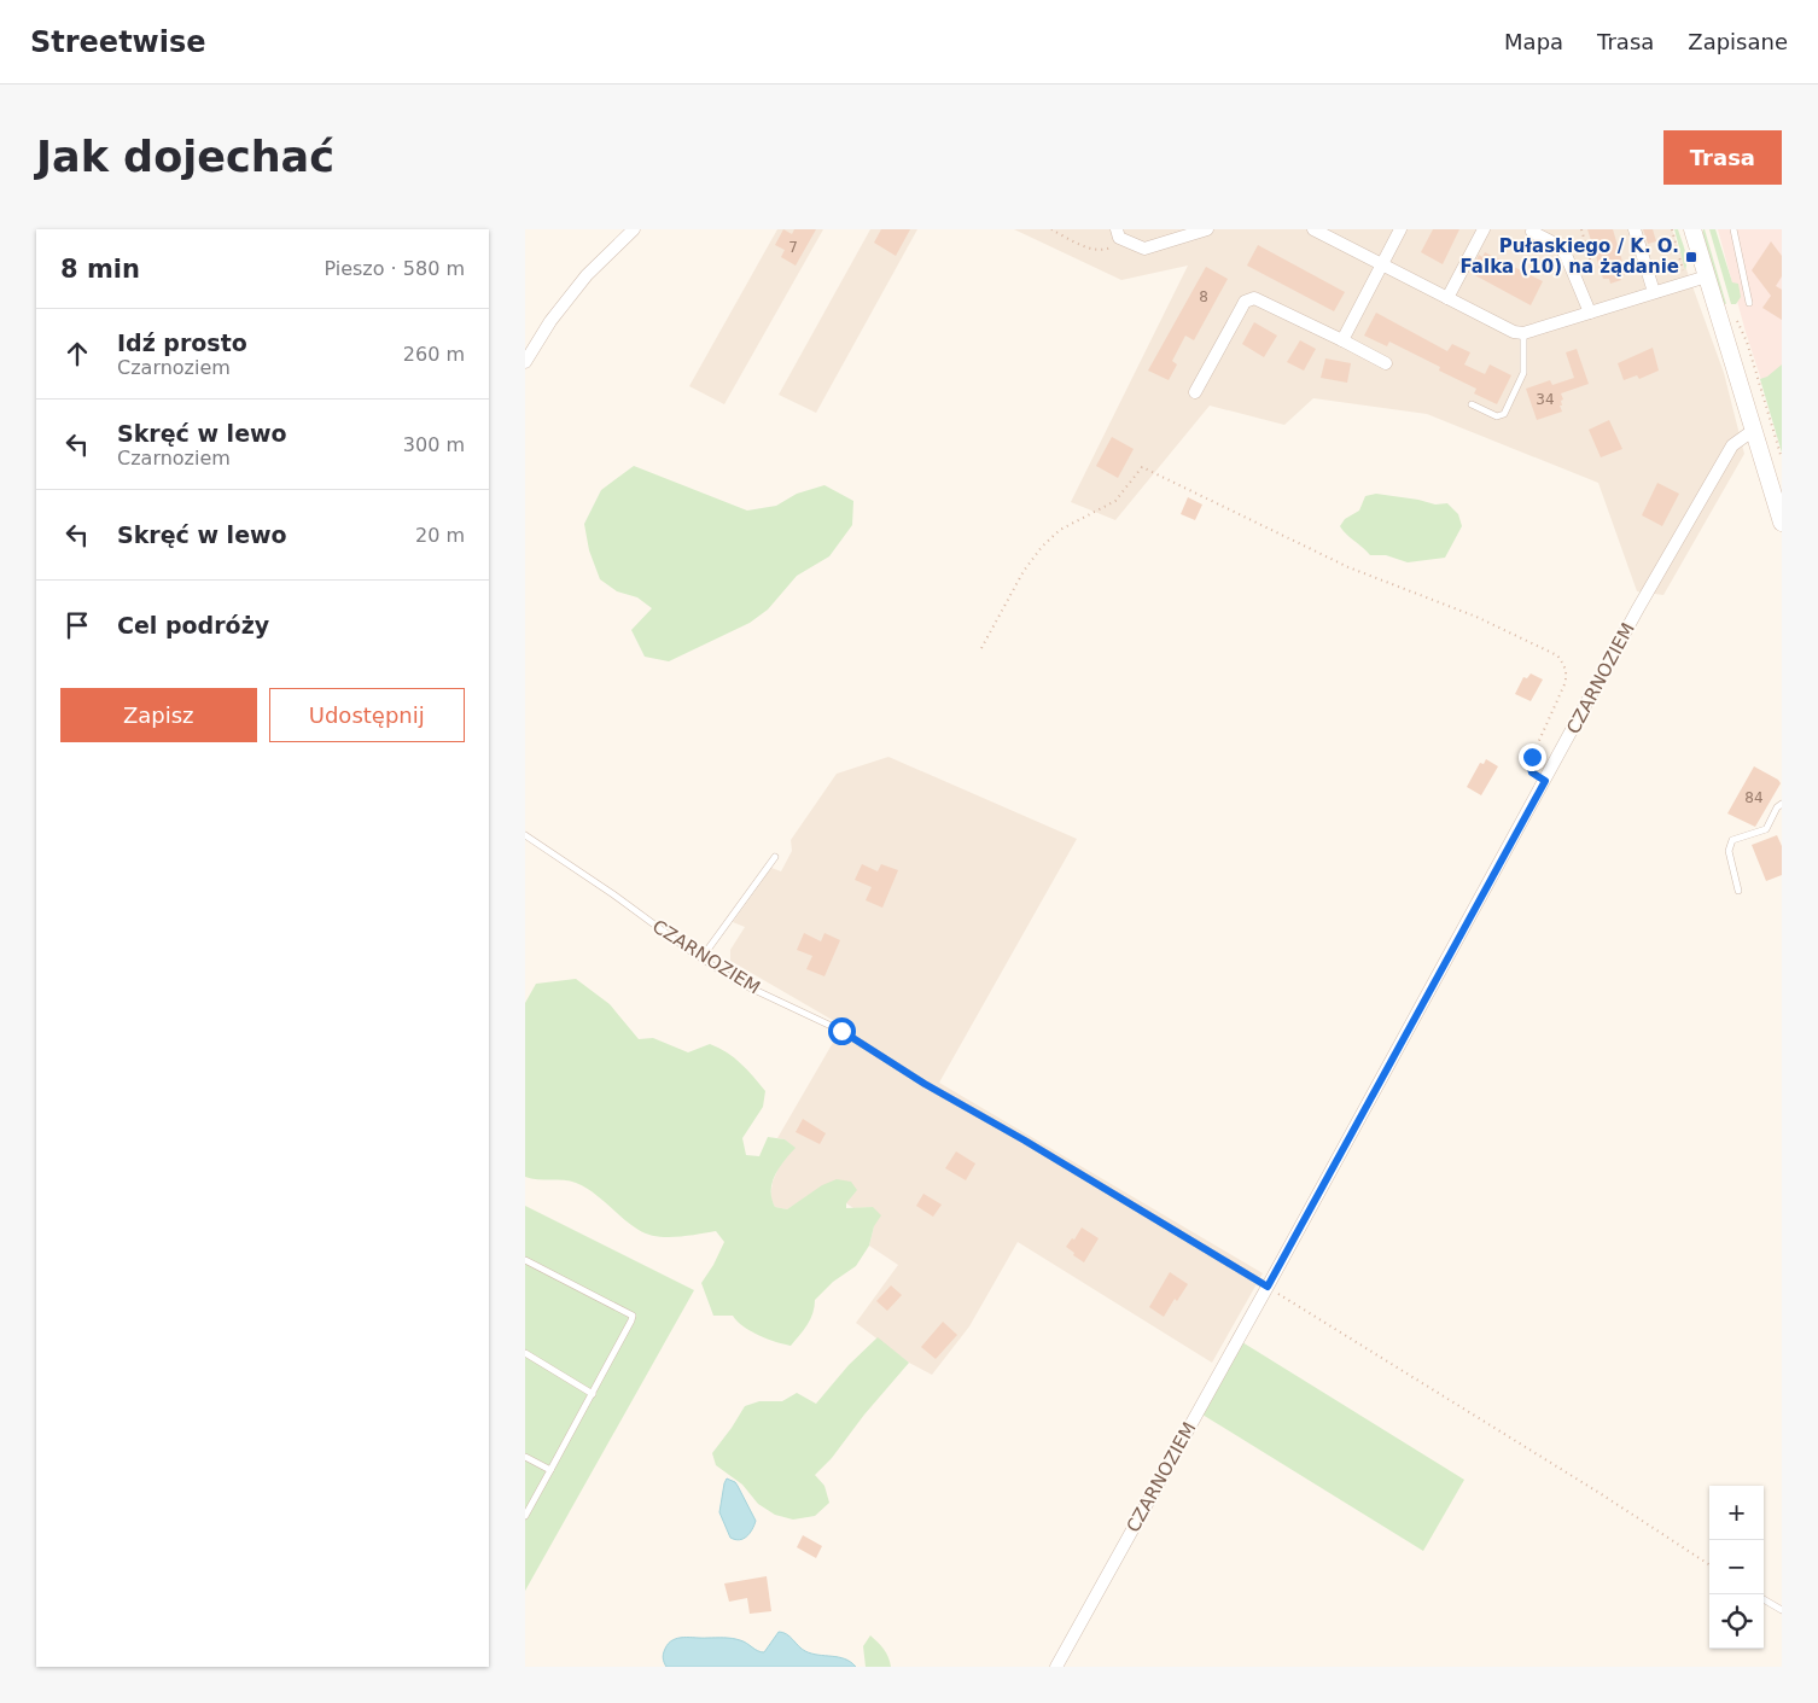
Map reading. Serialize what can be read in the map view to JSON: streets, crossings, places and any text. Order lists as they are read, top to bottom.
{
  "streets": {
    "street": ["CZARNOZIEM"]
  },
  "places": {
    "transit": ["Pułaskiego / K. O. Falka (10) na żądanie"]
  },
  "house_numbers": [
    "7",
    "8",
    "34",
    "84"
  ],
  "page": {
    "header": "Streetwise",
    "nav": ["Mapa", "Trasa", "Zapisane"],
    "buttons": [
      "Trasa",
      ["Zapisz", "Udostępnij"]
    ],
    "title": "Jak dojechać",
    "heading": ["8 min", "Pieszo · 580 m"],
    "list": [
      ["Idź prosto", "Czarnoziem", "260 m"],
      ["Skręć w lewo", "Czarnoziem", "300 m"],
      ["Skręć w lewo", "20 m"],
      "Cel podróży"
    ],
    "map_buttons": ["+", "−"]
  }
}
